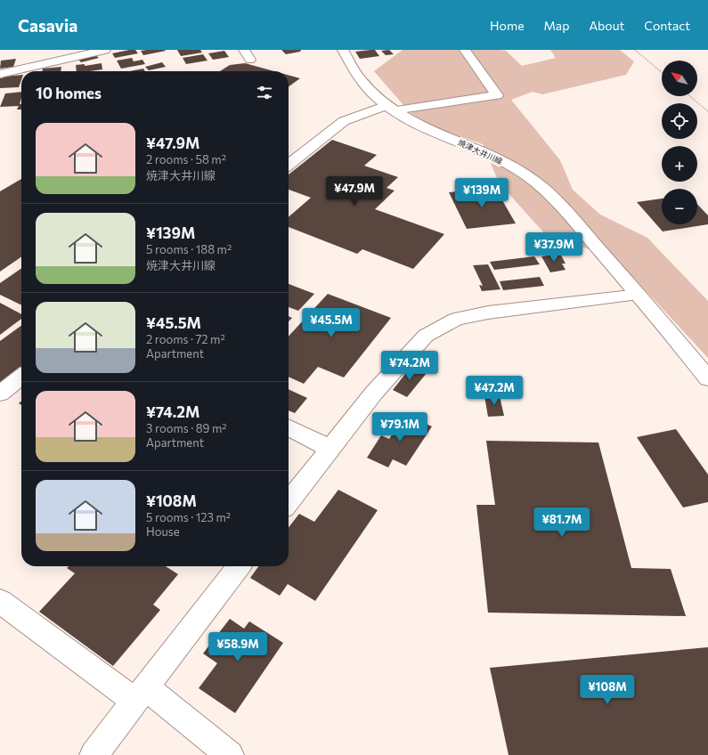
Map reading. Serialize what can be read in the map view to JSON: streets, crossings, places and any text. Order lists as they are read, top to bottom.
{
  "streets": {
    "street": ["焼津大井川線"]
  },
  "north": "top left",
  "page": {
    "header": "Casavia",
    "nav": [
      "Home",
      "Map",
      "About",
      "Contact"
    ],
    "map_buttons": ["+", "−"],
    "heading": "10 homes",
    "list": [
      {
        "name": "¥47.9M",
        "note": "2 rooms · 58 m² · 焼津大井川線"
      },
      {
        "name": "¥139M",
        "note": "5 rooms · 188 m² · 焼津大井川線"
      },
      {
        "name": "¥45.5M",
        "note": "2 rooms · 72 m² · Apartment"
      },
      {
        "name": "¥74.2M",
        "note": "3 rooms · 89 m² · Apartment"
      },
      {
        "name": "¥108M",
        "note": "5 rooms · 123 m² · House"
      }
    ],
    "price": [
      "¥47.9M",
      "¥139M",
      "¥37.9M",
      "¥45.5M",
      "¥74.2M",
      "¥47.2M",
      "¥79.1M",
      "¥81.7M",
      "¥58.9M",
      "¥108M"
    ]
  }
}
